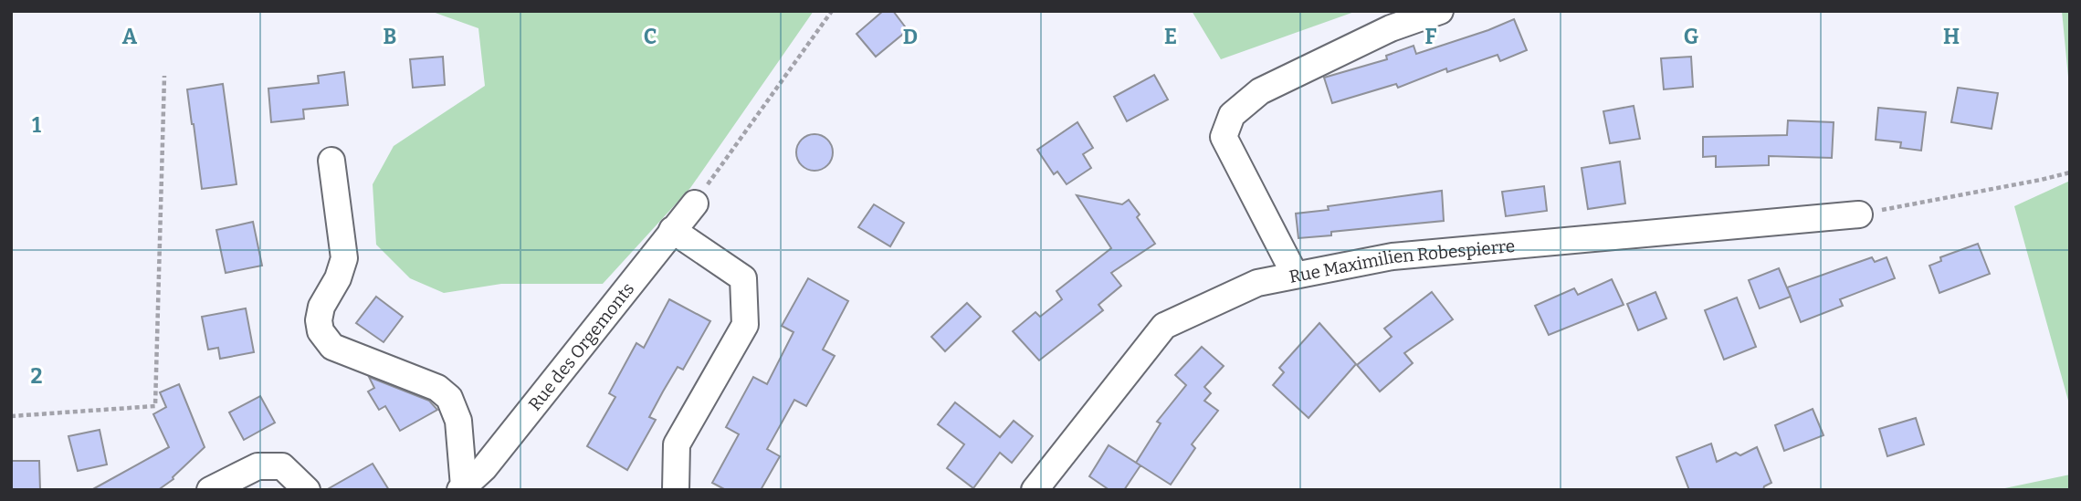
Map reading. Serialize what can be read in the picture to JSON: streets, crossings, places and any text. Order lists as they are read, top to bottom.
{
  "streets": {
    "street": ["Rue Maximilien Robespierre", "Rue des Orgemonts"]
  },
  "grid": {
    "columns": [
      "A",
      "B",
      "C",
      "D",
      "E",
      "F",
      "G",
      "H"
    ],
    "rows": ["1", "2"]
  }
}
